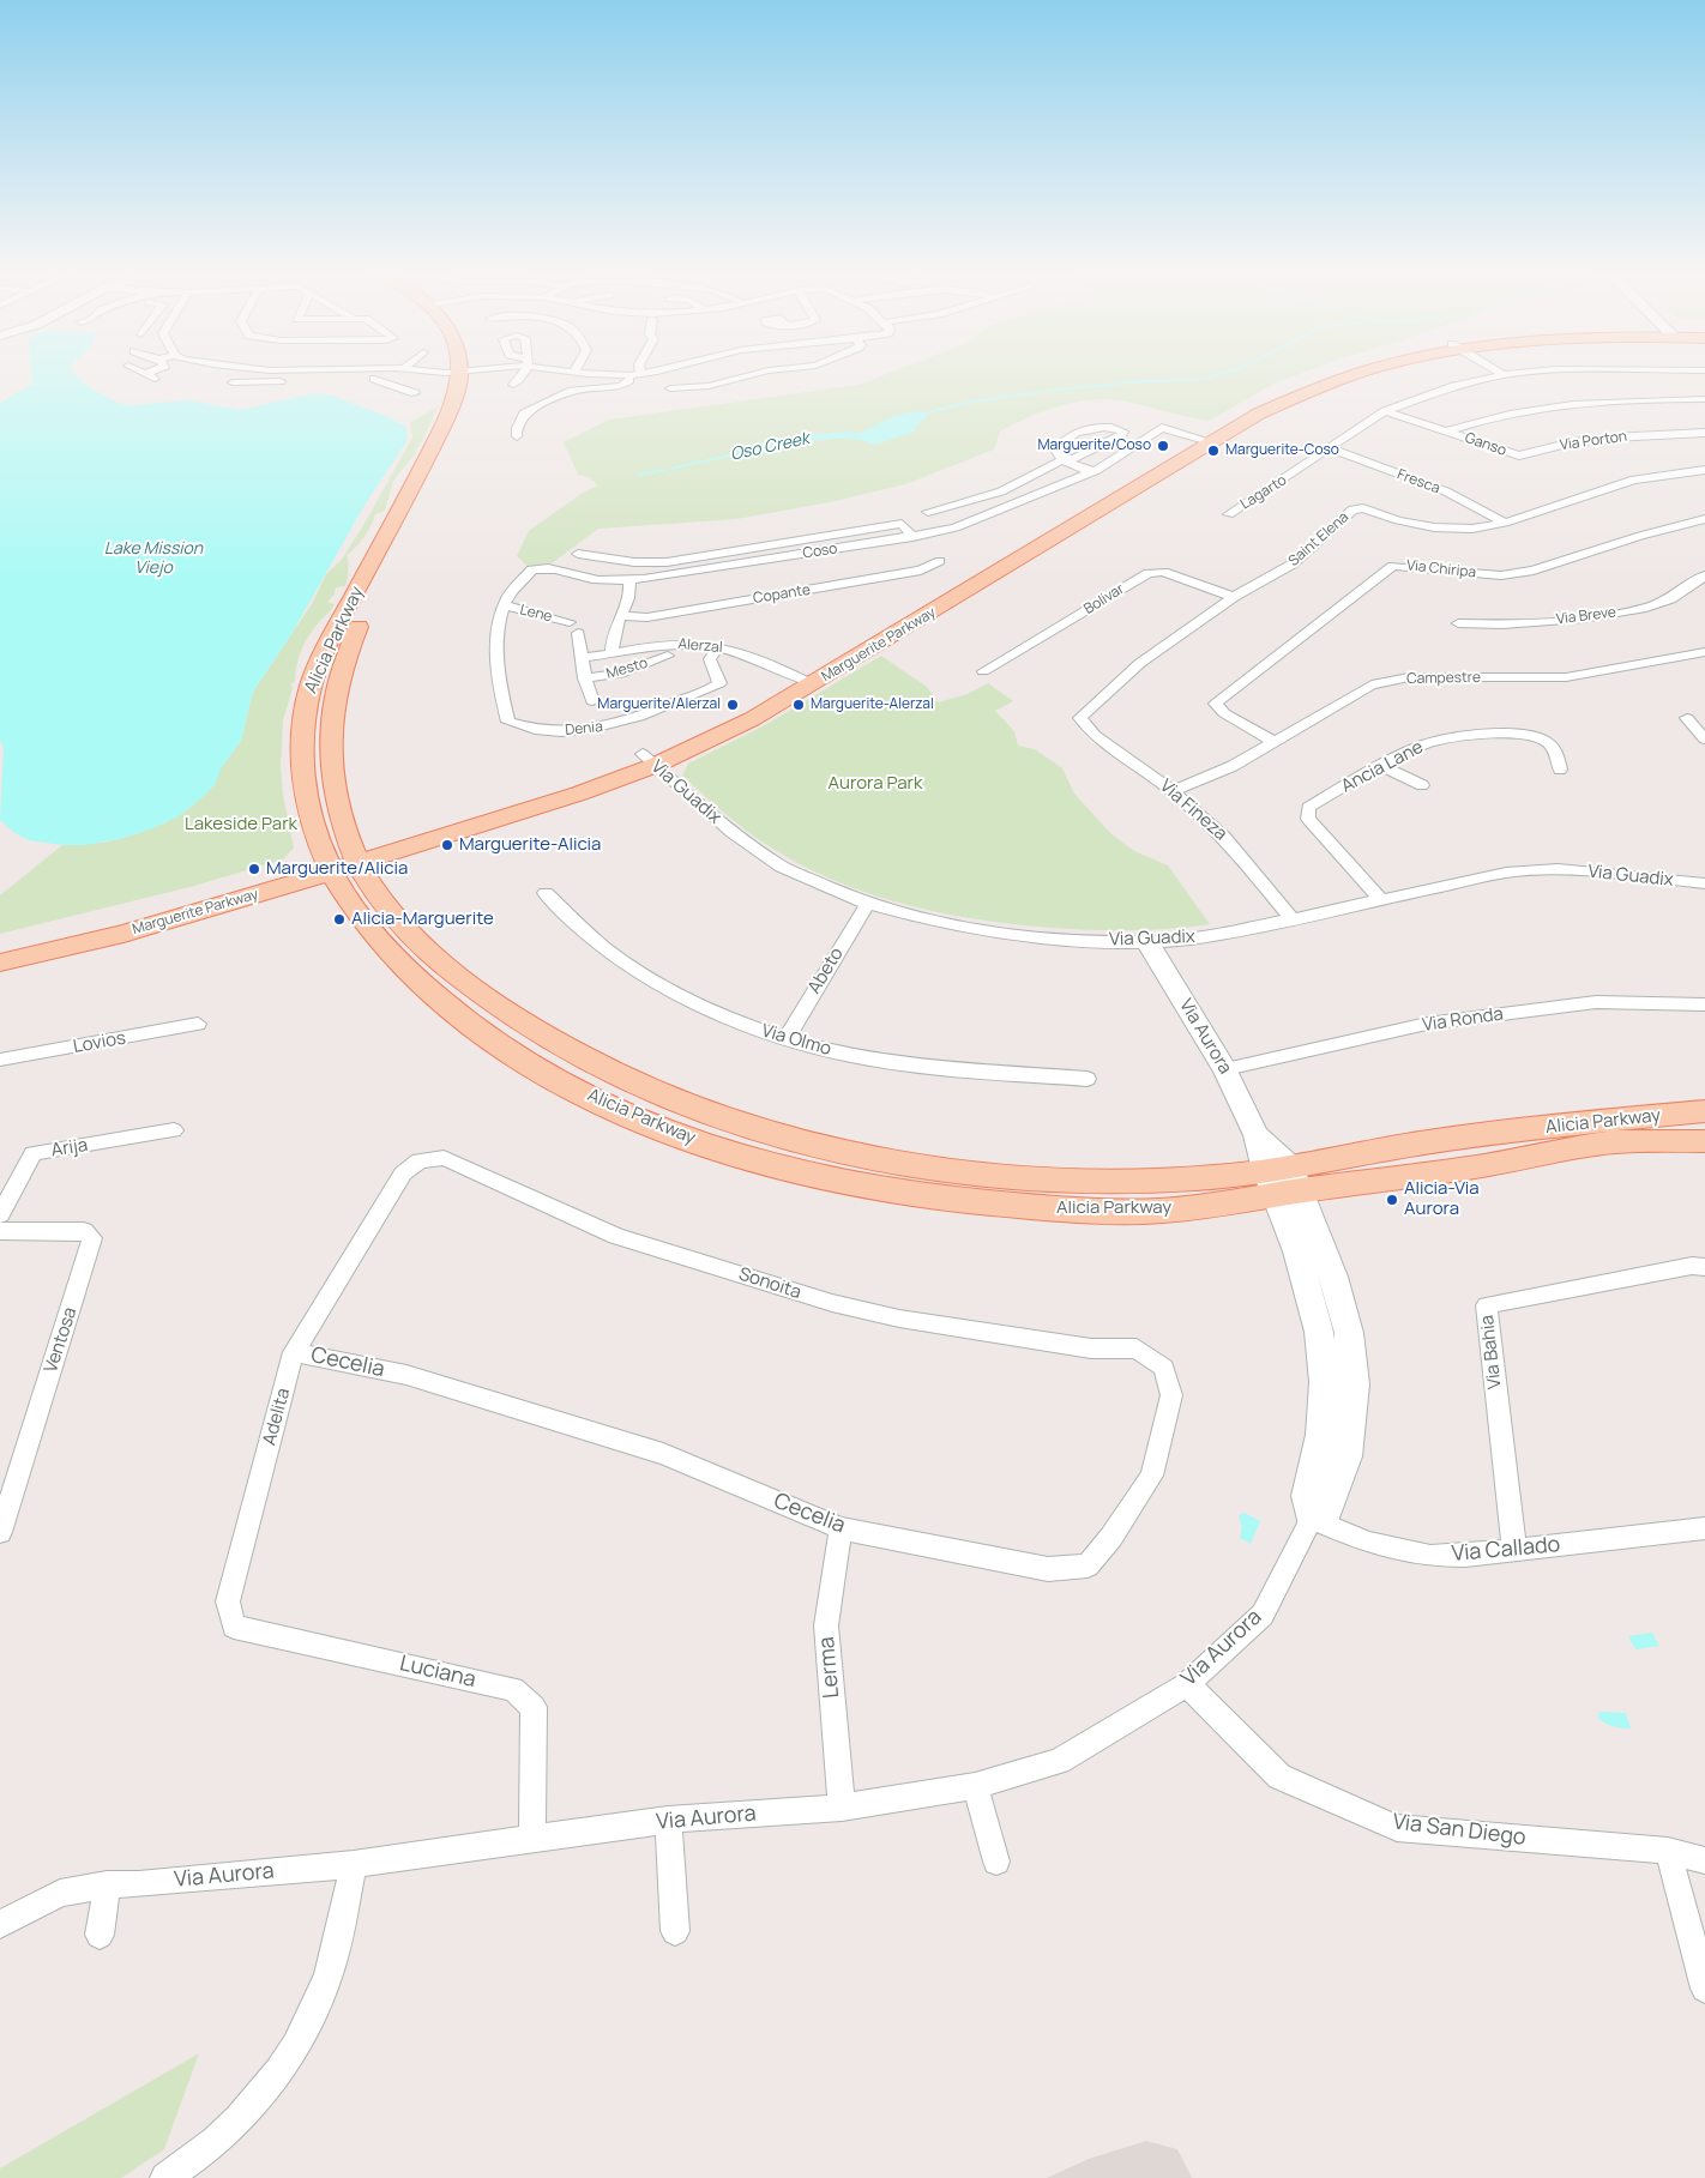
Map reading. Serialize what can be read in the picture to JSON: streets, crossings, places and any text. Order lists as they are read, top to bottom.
{
  "streets": {
    "main road": ["Alicia Parkway", "Marguerite Parkway"],
    "street": [
      "Via Porton",
      "Ganso",
      "Fresca",
      "Lagarto",
      "Saint Elena",
      "Coso",
      "Via Chiripa",
      "Copante",
      "Bolivar",
      "Lene",
      "Via Breve",
      "Alerzal",
      "Mesto",
      "Campestre",
      "Denia",
      "Ancia Lane",
      "Via Guadix",
      "Via Fineza",
      "Abeto",
      "Via Ronda",
      "Via Aurora",
      "Via Olmo",
      "Lovios",
      "Arija",
      "Sonoita",
      "Ventosa",
      "Via Bahia",
      "Cecelia",
      "Adelita",
      "Via Callado",
      "Lerma",
      "Luciana",
      "Via San Diego"
    ]
  },
  "crossings": [
    ["Via Porton", "Ganso"],
    ["Ganso", "Lagarto"],
    ["Fresca", "Lagarto"],
    ["Fresca", "Saint Elena"],
    ["Saint Elena", "Bolivar"],
    ["Saint Elena", "Via Fineza"],
    ["Coso", "Lene"],
    ["Coso", "Marguerite Parkway"],
    ["Coso", "Denia"],
    ["Via Chiripa", "Campestre"],
    ["Lene", "Alerzal"],
    ["Lene", "Denia"],
    ["Alicia Parkway", "Marguerite Parkway"],
    ["Alicia Parkway", "Via Aurora"],
    ["Marguerite Parkway", "Alerzal"],
    ["Marguerite Parkway", "Via Guadix"],
    ["Alerzal", "Denia"],
    ["Campestre", "Via Fineza"],
    ["Ancia Lane", "Via Guadix"],
    ["Via Guadix", "Via Fineza"],
    ["Via Guadix", "Abeto"],
    ["Via Guadix", "Via Aurora"],
    ["Abeto", "Via Olmo"],
    ["Via Ronda", "Via Aurora"],
    ["Via Aurora", "Via Callado"],
    ["Via Aurora", "Lerma"],
    ["Via Aurora", "Luciana"],
    ["Via Aurora", "Via San Diego"],
    ["Sonoita", "Cecelia"],
    ["Sonoita", "Adelita"],
    ["Via Bahia", "Via Callado"],
    ["Cecelia", "Adelita"],
    ["Cecelia", "Lerma"],
    ["Adelita", "Luciana"]
  ],
  "water": ["Oso Creek", "Lake Mission Viejo"],
  "parks": ["Aurora Park", "Lakeside Park"],
  "places": [
    "Marguerite/Coso",
    "Marguerite-Coso",
    "Marguerite/Alerzal",
    "Marguerite-Alerzal",
    "Marguerite-Alicia",
    "Marguerite/Alicia",
    "Alicia-Marguerite",
    "Alicia-Via Aurora"
  ]
}
